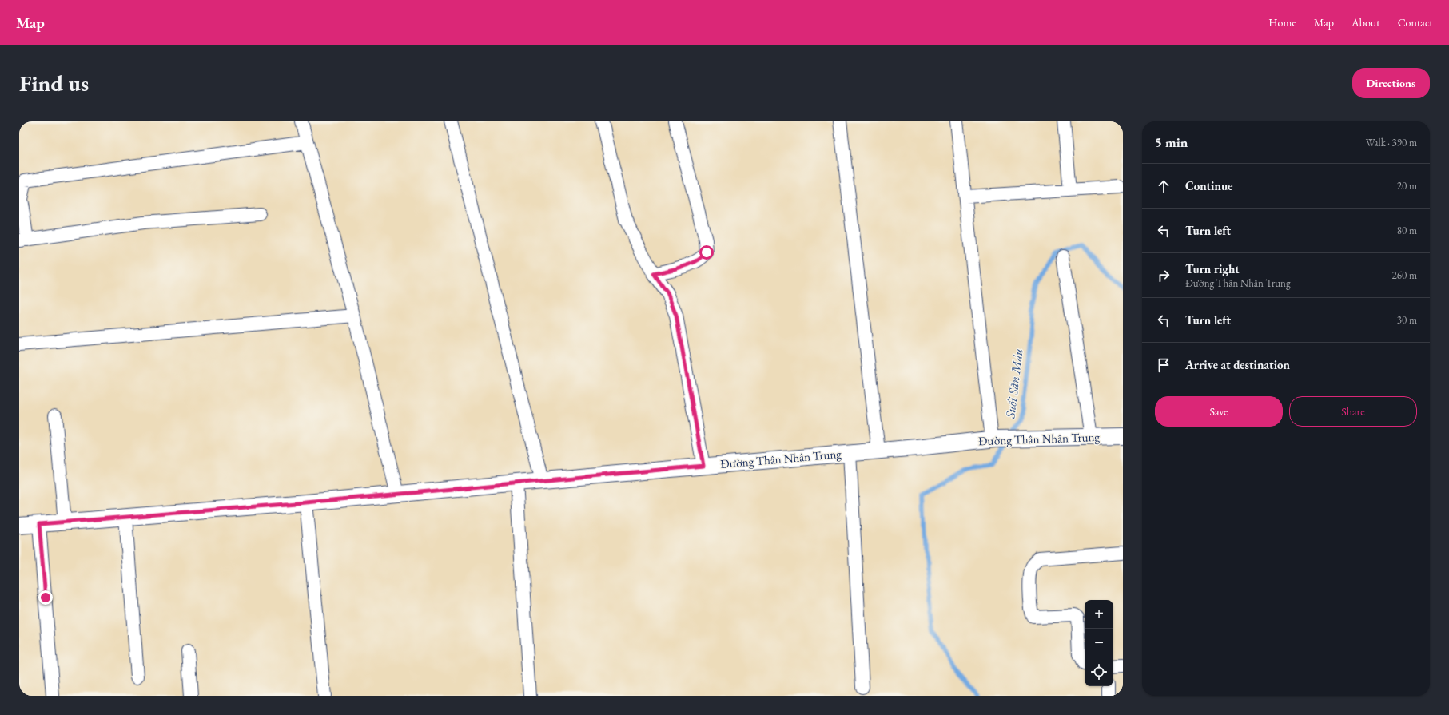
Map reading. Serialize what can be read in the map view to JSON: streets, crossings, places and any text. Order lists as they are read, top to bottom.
{
  "streets": {
    "street": ["Đường Thân Nhân Trung"]
  },
  "water": ["Suối Săn Máu"],
  "page": {
    "header": "Map",
    "nav": [
      "Home",
      "Map",
      "About",
      "Contact"
    ],
    "buttons": [
      "Directions",
      ["Save", "Share"]
    ],
    "title": "Find us",
    "heading": ["5 min", "Walk · 390 m"],
    "list": [
      ["Continue", "20 m"],
      ["Turn left", "80 m"],
      ["Turn right", "Đường Thân Nhân Trung", "260 m"],
      ["Turn left", "30 m"],
      "Arrive at destination"
    ],
    "map_buttons": ["+", "−"]
  }
}
